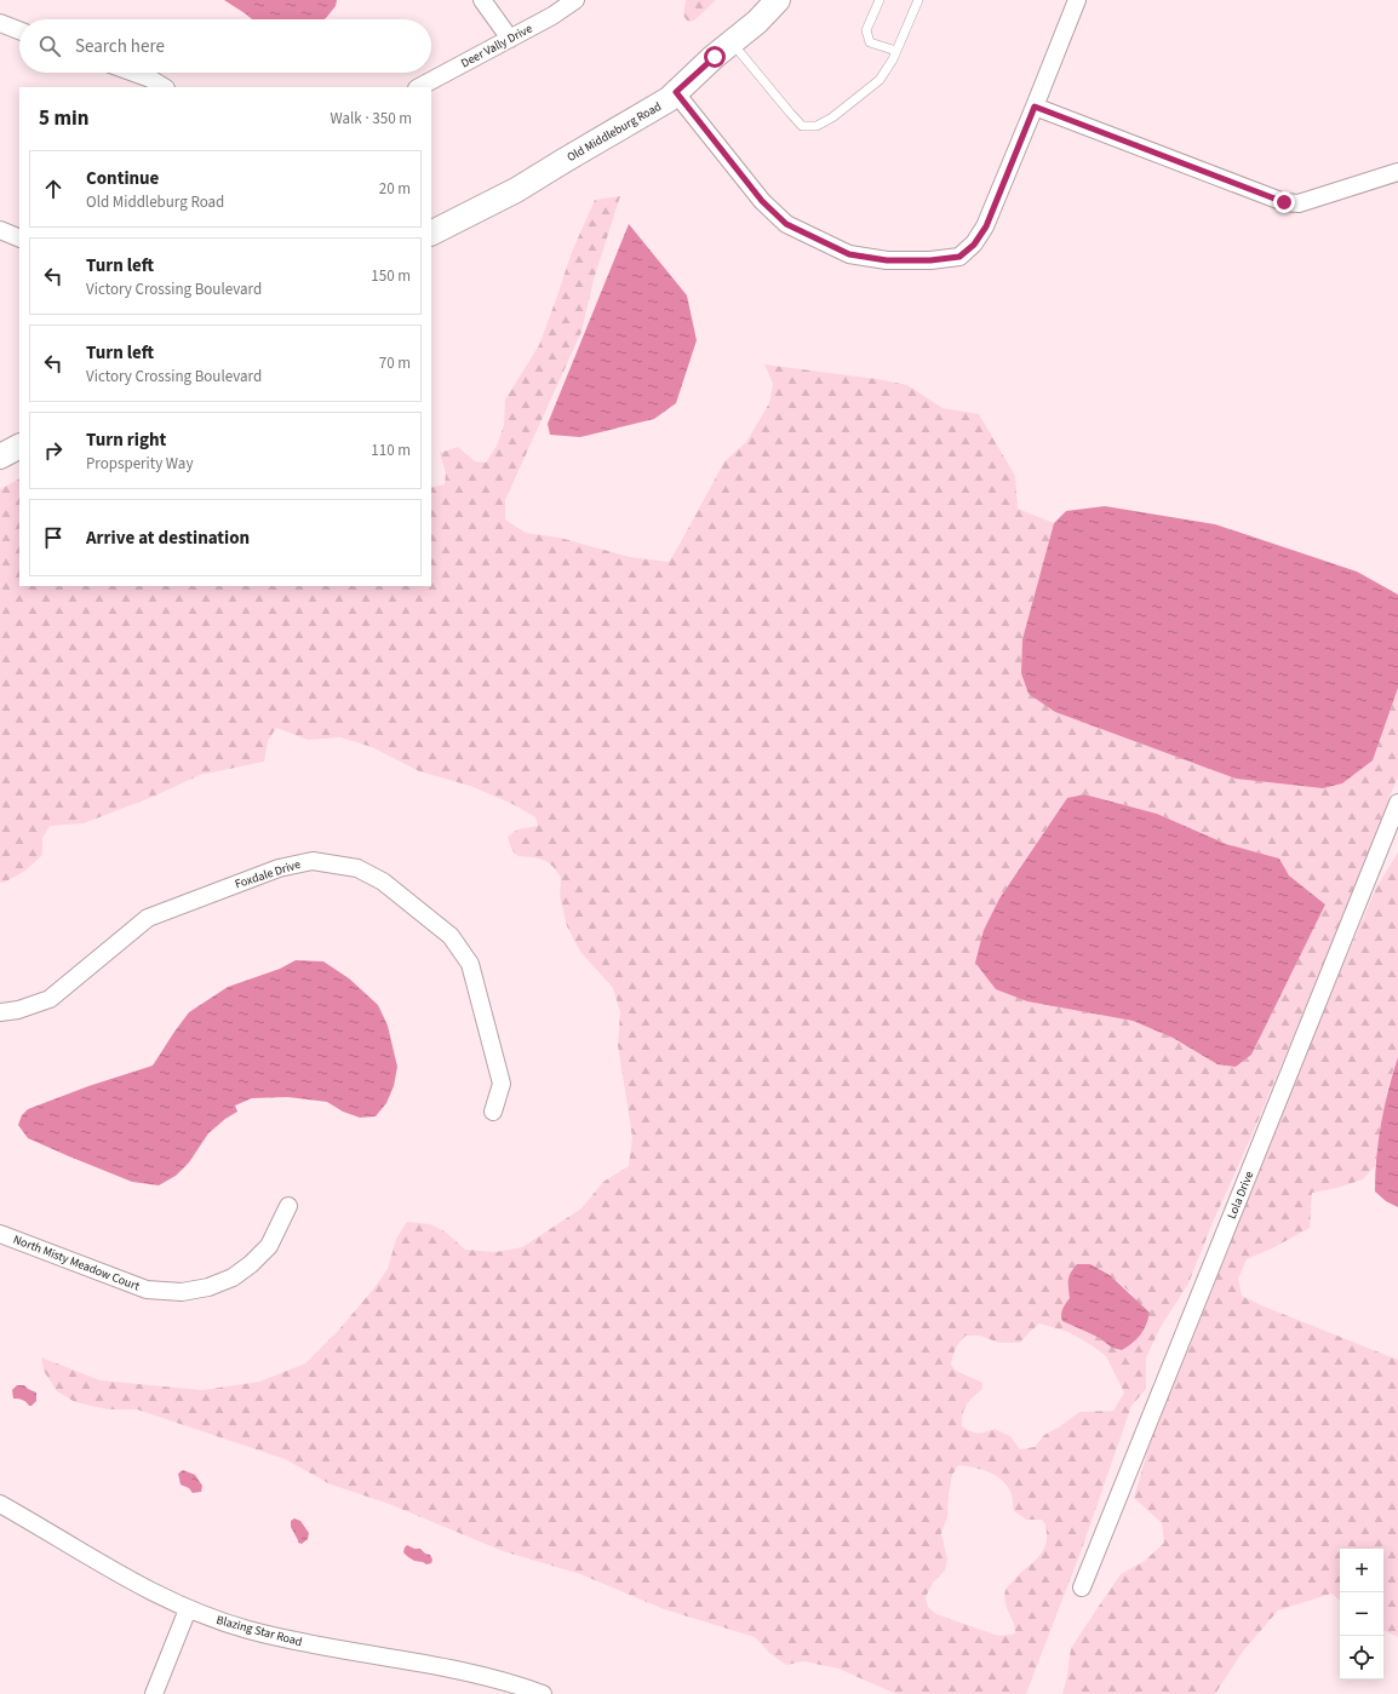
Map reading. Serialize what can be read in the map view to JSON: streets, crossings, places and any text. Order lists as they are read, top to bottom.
{
  "streets": {
    "main road": ["Old Middleburg Road"],
    "street": [
      "Deer Vally Drive",
      "Foxdale Drive",
      "Lola Drive",
      "North Misty Meadow Court",
      "Blazing Star Road"
    ]
  },
  "page": {
    "search": "Search here",
    "heading": ["5 min", "Walk · 350 m"],
    "list": [
      ["Continue", "Old Middleburg Road", "20 m"],
      ["Turn left", "Victory Crossing Boulevard", "150 m"],
      ["Turn left", "Victory Crossing Boulevard", "70 m"],
      ["Turn right", "Propsperity Way", "110 m"],
      "Arrive at destination"
    ],
    "map_buttons": ["+", "−"]
  }
}
